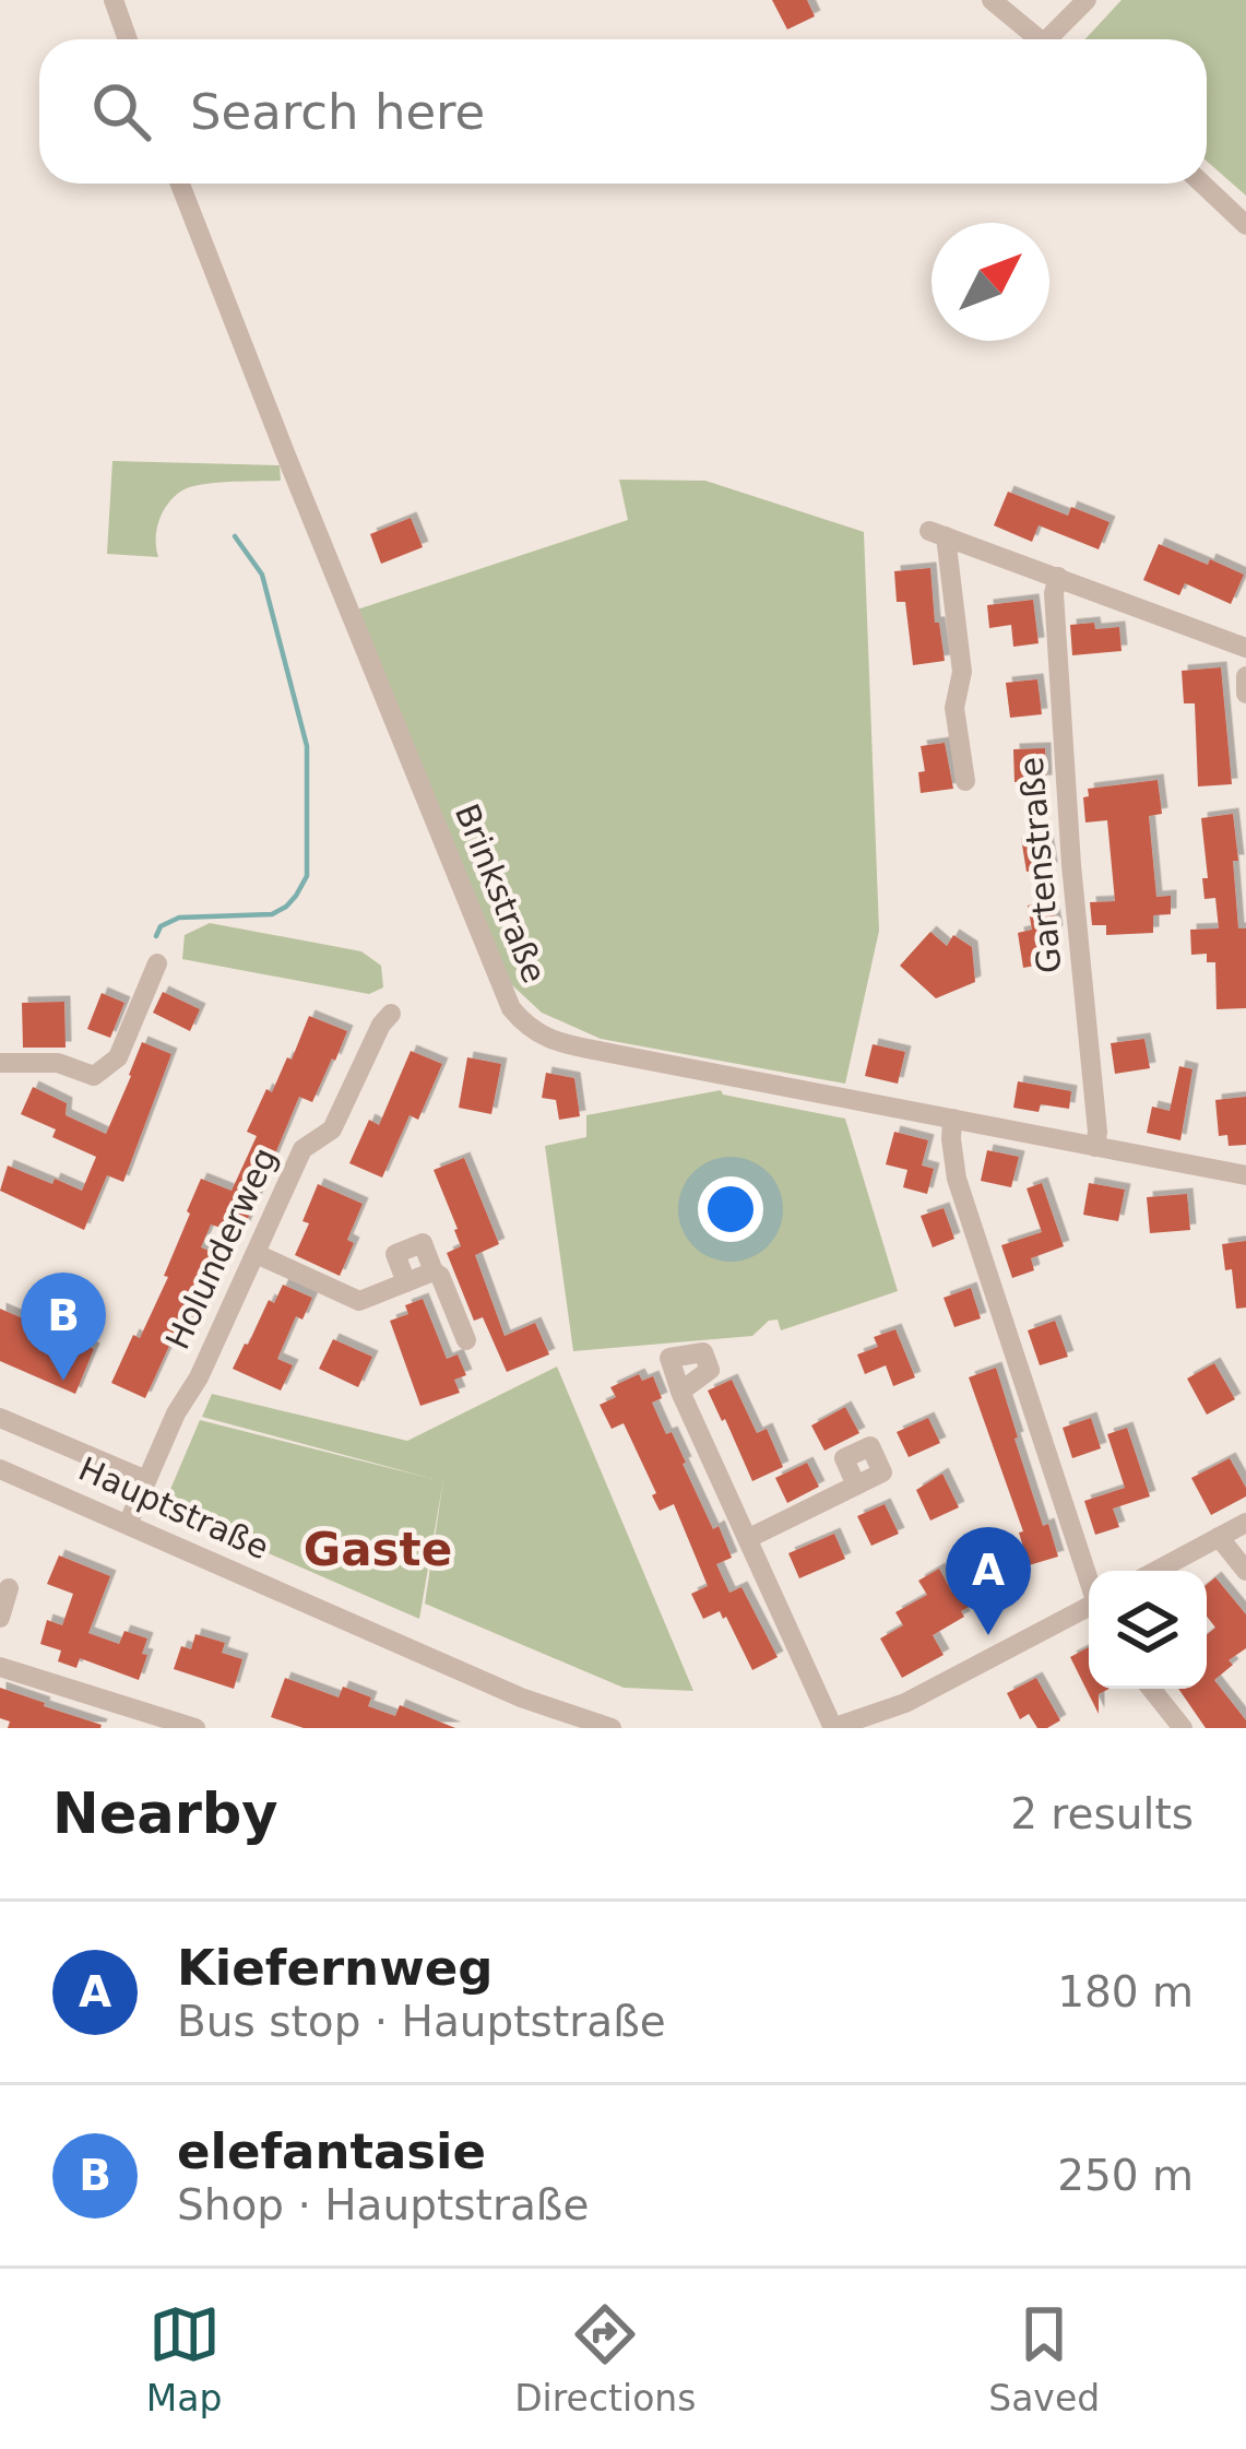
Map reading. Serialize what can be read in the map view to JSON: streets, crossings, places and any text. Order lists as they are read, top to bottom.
{
  "streets": {
    "street": [
      "Gartenstraße",
      "Brinkstraße",
      "Holunderweg",
      "Hauptstraße"
    ]
  },
  "crossings": [
    ["Gartenstraße", "Brinkstraße"],
    ["Holunderweg", "Hauptstraße"]
  ],
  "districts": ["Gaste"],
  "north": "top right",
  "page": {
    "search": "Search here",
    "pins": ["B", "A"],
    "heading": ["Nearby", "2 results"],
    "list": [
      {
        "mark": "A",
        "name": "Kiefernweg",
        "note": "Bus stop · Hauptstraße",
        "value": "180 m"
      },
      {
        "mark": "B",
        "name": "elefantasie",
        "note": "Shop · Hauptstraße",
        "value": "250 m"
      }
    ],
    "nav": ["Map", "Directions", "Saved"]
  }
}
